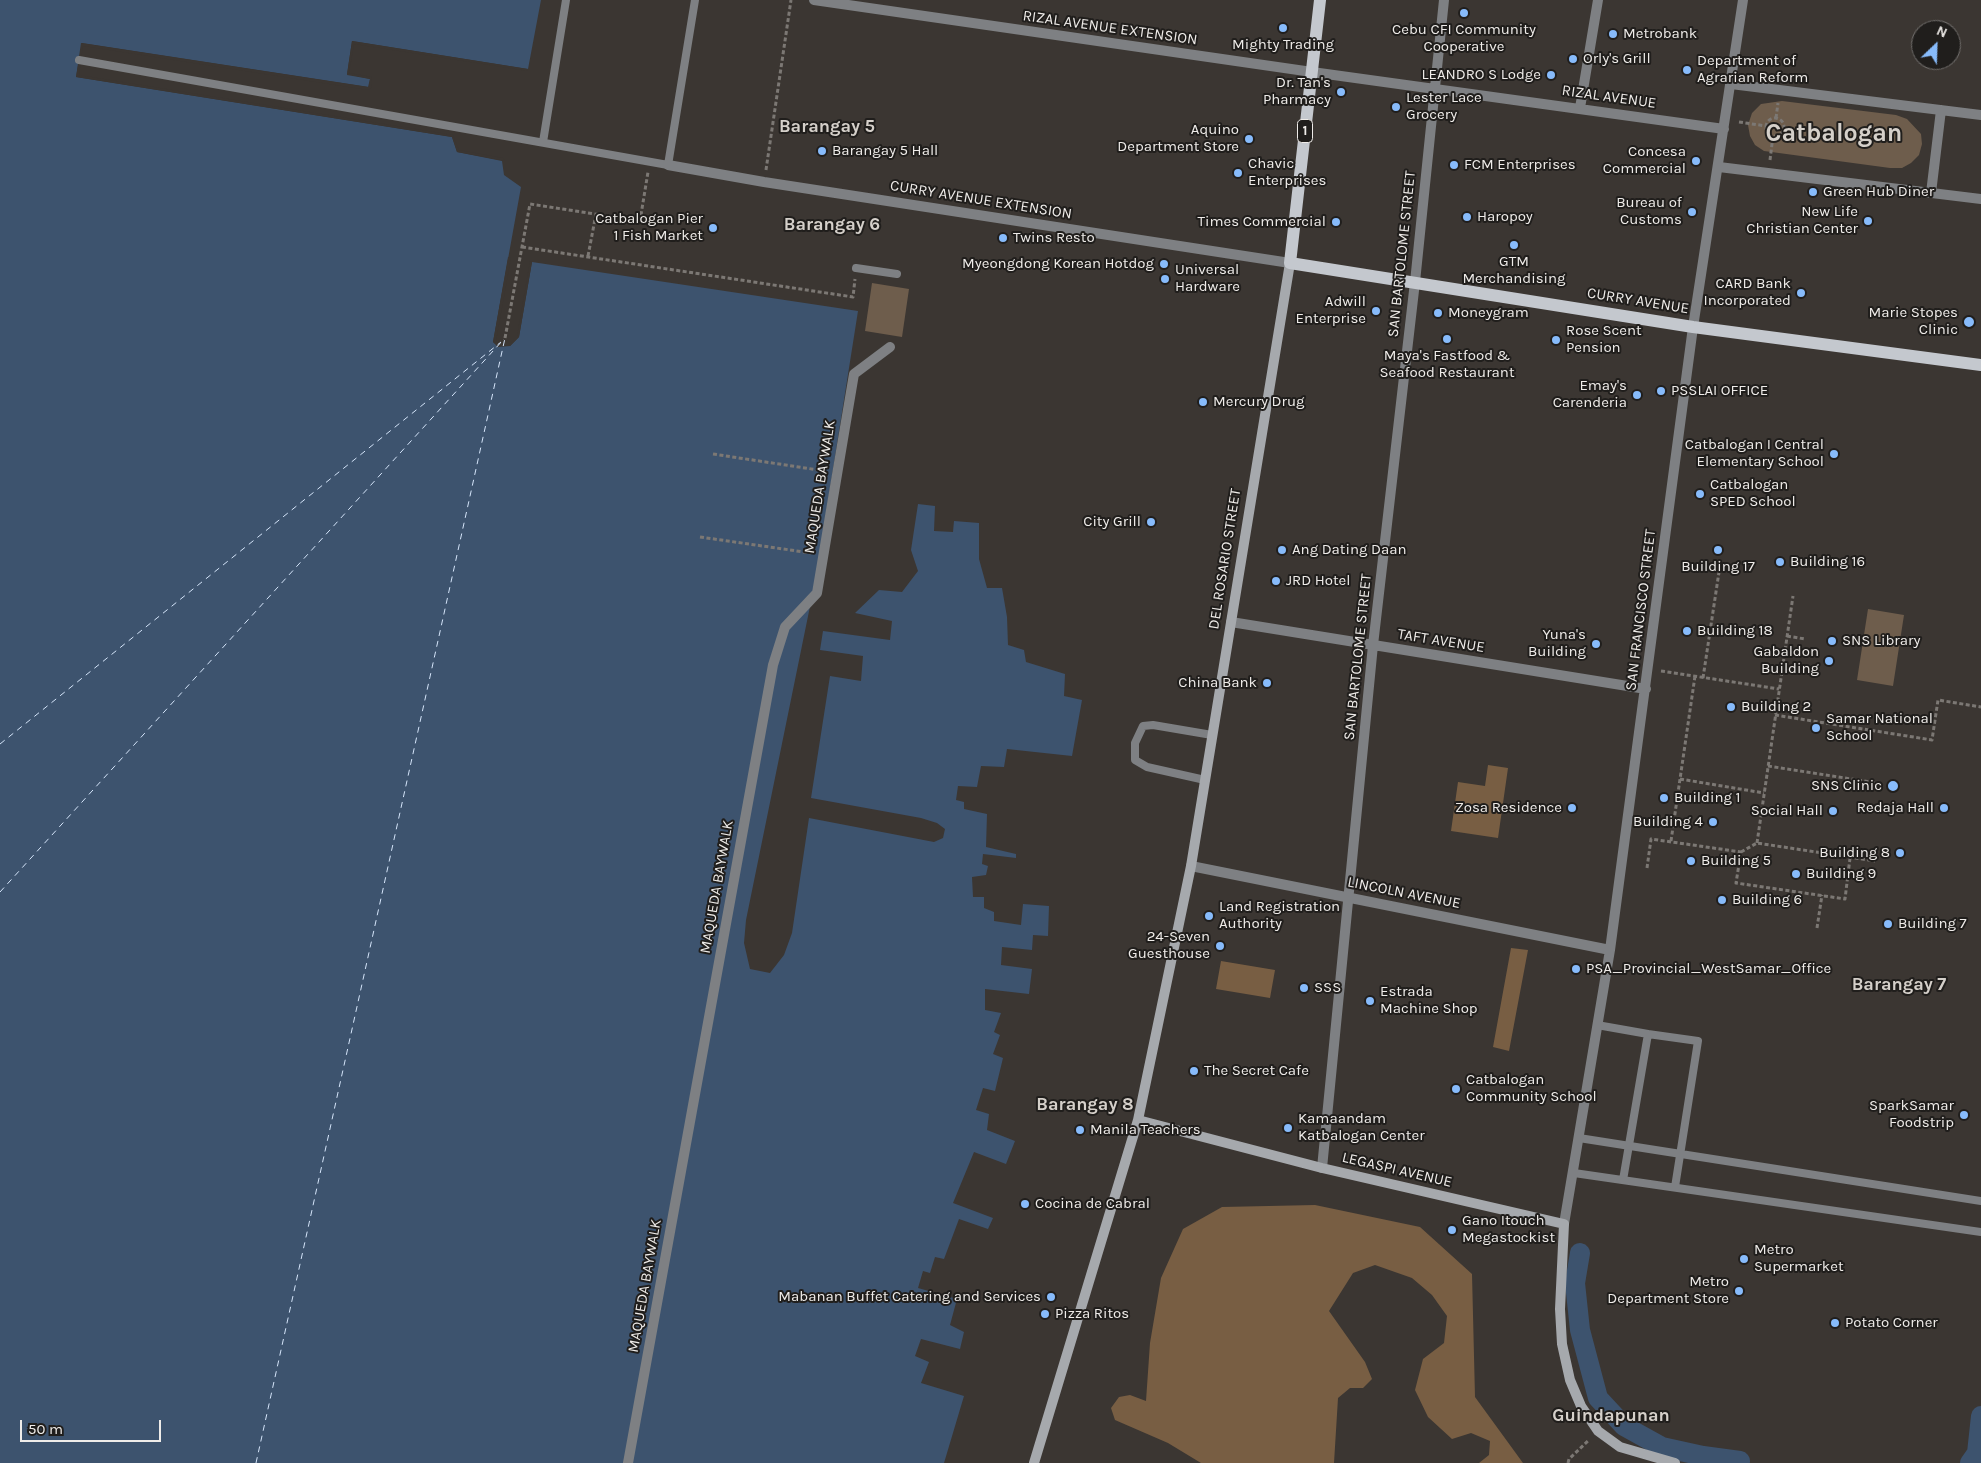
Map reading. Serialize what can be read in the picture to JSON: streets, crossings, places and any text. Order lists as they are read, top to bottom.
{
  "streets": {
    "main road": ["1", "CURRY AVENUE", "DEL ROSARIO STREET"],
    "street": [
      "RIZAL AVENUE EXTENSION",
      "RIZAL AVENUE",
      "CURRY AVENUE EXTENSION",
      "SAN BARTOLOME STREET",
      "MAQUEDA BAYWALK",
      "SAN FRANCISCO STREET",
      "TAFT AVENUE",
      "LINCOLN AVENUE",
      "LEGASPI AVENUE"
    ]
  },
  "crossings": [
    ["RIZAL AVENUE EXTENSION", "RIZAL AVENUE"],
    ["RIZAL AVENUE EXTENSION", "DEL ROSARIO STREET"],
    ["RIZAL AVENUE", "SAN BARTOLOME STREET"],
    ["RIZAL AVENUE", "DEL ROSARIO STREET"],
    ["RIZAL AVENUE", "SAN FRANCISCO STREET"],
    ["CURRY AVENUE EXTENSION", "CURRY AVENUE"],
    ["CURRY AVENUE EXTENSION", "DEL ROSARIO STREET"],
    ["SAN BARTOLOME STREET", "CURRY AVENUE"],
    ["SAN BARTOLOME STREET", "TAFT AVENUE"],
    ["SAN BARTOLOME STREET", "LINCOLN AVENUE"],
    ["SAN BARTOLOME STREET", "LEGASPI AVENUE"],
    ["CURRY AVENUE", "DEL ROSARIO STREET"],
    ["CURRY AVENUE", "SAN FRANCISCO STREET"],
    ["DEL ROSARIO STREET", "TAFT AVENUE"],
    ["DEL ROSARIO STREET", "LINCOLN AVENUE"],
    ["DEL ROSARIO STREET", "LEGASPI AVENUE"],
    ["SAN FRANCISCO STREET", "TAFT AVENUE"],
    ["SAN FRANCISCO STREET", "LINCOLN AVENUE"],
    ["SAN FRANCISCO STREET", "LEGASPI AVENUE"]
  ],
  "districts": [
    "Barangay 5",
    "Catbalogan",
    "Barangay 6",
    "Barangay 7",
    "Barangay 8",
    "Guindapunan"
  ],
  "places": [
    "Cebu CFI Community Cooperative",
    "Mighty Trading",
    "Metrobank",
    "Orly's Grill",
    "Department of Agrarian Reform",
    "LEANDRO S Lodge",
    "Dr. Tan's Pharmacy",
    "Lester Lace Grocery",
    "Aquino Department Store",
    "Barangay 5 Hall",
    "Concesa Commercial",
    "FCM Enterprises",
    "Chavic Enterprises",
    "Green Hub Diner",
    "Bureau of Customs",
    "Haropoy",
    "New Life Christian Center",
    "Times Commercial",
    "Catbalogan Pier 1 Fish Market",
    "Twins Resto",
    "GTM Merchandising",
    "Myeongdong Korean Hotdog",
    "Universal Hardware",
    "CARD Bank Incorporated",
    "Adwill Enterprise",
    "Moneygram",
    "Marie Stopes Clinic",
    "Maya's Fastfood & Seafood Restaurant",
    "Rose Scent Pension",
    "PSSLAI OFFICE",
    "Emay's Carenderia",
    "Mercury Drug",
    "Catbalogan I Central Elementary School",
    "Catbalogan SPED School",
    "City Grill",
    "Ang Dating Daan",
    "Building 17",
    "Building 16",
    "JRD Hotel",
    "Building 18",
    "SNS Library",
    "Yuna's Building",
    "Gabaldon Building",
    "China Bank",
    "Building 2",
    "Samar National School",
    "SNS Clinic",
    "Building 1",
    "Zosa Residence",
    "Redaja Hall",
    "Social Hall",
    "Building 4",
    "Building 8",
    "Building 5",
    "Building 9",
    "Building 6",
    "Land Registration Authority",
    "Building 7",
    "24-Seven Guesthouse",
    "PSA_Provincial_WestSamar_Office",
    "SSS",
    "Estrada Machine Shop",
    "The Secret Cafe",
    "Catbalogan Community School",
    "SparkSamar Foodstrip",
    "Kamaandam Katbalogan Center",
    "Manila Teachers",
    "Cocina de Cabral",
    "Gano Itouch Megastockist",
    "Metro Supermarket",
    "Metro Department Store",
    "Mabanan Buffet Catering and Services",
    "Pizza Ritos",
    "Potato Corner"
  ],
  "scale_bar": "50 m",
  "north": "top right"
}
